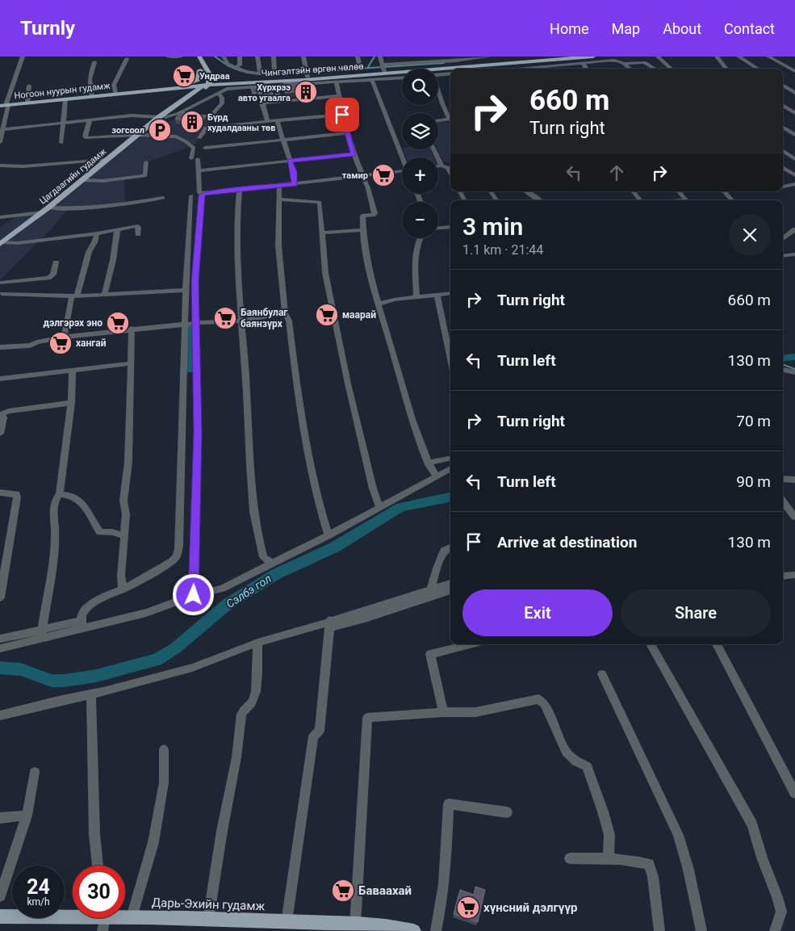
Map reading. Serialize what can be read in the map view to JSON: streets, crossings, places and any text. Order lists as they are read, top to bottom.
{
  "streets": {
    "main road": [
      "Чингэлтэйн өргөн чөлөө",
      "Ногоон нуурын гудамж",
      "Цагдаагийн гудамж",
      "Дарь-Эхийн гудамж"
    ]
  },
  "crossings": [
    ["Чингэлтэйн өргөн чөлөө", "Ногоон нуурын гудамж"],
    ["Чингэлтэйн өргөн чөлөө", "Цагдаагийн гудамж"],
    ["Ногоон нуурын гудамж", "Цагдаагийн гудамж"]
  ],
  "water": ["Сэлбэ гол"],
  "places": {
    "supermarket": [
      "Ундраа",
      "тамир",
      "маарай",
      "Баянбулаг баянзүрх",
      "дэлгэрэх эно",
      "хангай",
      "Баваахай",
      "хүнсний дэлгүүр"
    ],
    "building": ["Хүрхрээ авто угаалга", "Бүрд худалдааны төв"],
    "parking": ["зогсоол"]
  },
  "page": {
    "header": "Turnly",
    "nav": [
      "Home",
      "Map",
      "About",
      "Contact"
    ],
    "map_buttons": ["+", "−"],
    "turn": ["660 m", "Turn right"],
    "heading": ["3 min", "1.1 km · 21:44"],
    "list": [
      {
        "name": "Turn right",
        "value": "660 m"
      },
      {
        "name": "Turn left",
        "value": "130 m"
      },
      {
        "name": "Turn right",
        "value": "70 m"
      },
      {
        "name": "Turn left",
        "value": "90 m"
      },
      {
        "name": "Arrive at destination",
        "value": "130 m"
      }
    ],
    "buttons": ["Exit", "Share"],
    "speed": "24 km/h",
    "limit": "30"
  }
}
